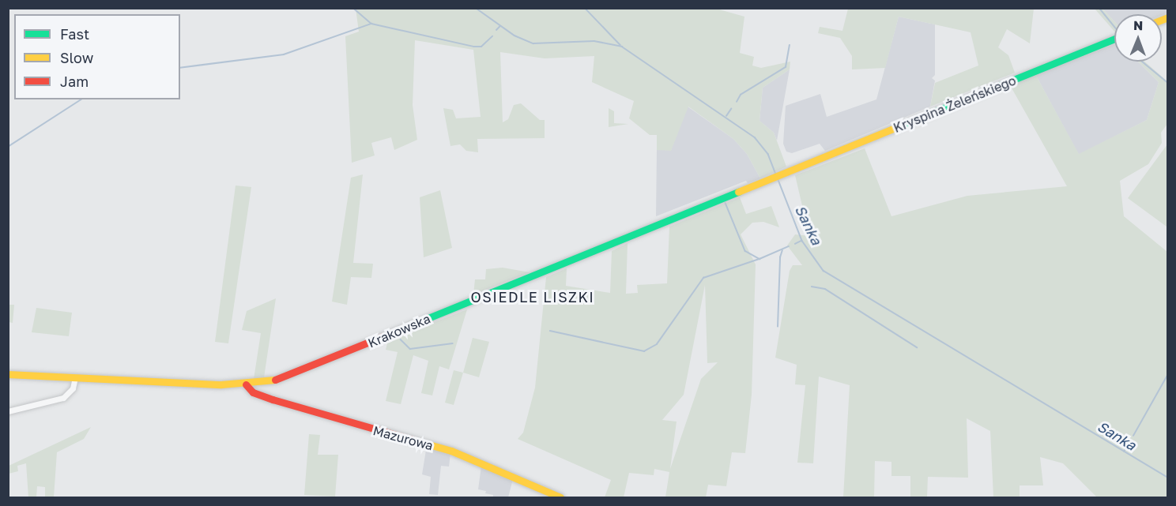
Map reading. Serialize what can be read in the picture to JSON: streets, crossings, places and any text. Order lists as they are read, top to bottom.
{
  "streets": {
    "main road": ["Kryspina Żeleńskiego", "Krakowska", "Mazurowa"]
  },
  "crossings": [
    ["Kryspina Żeleńskiego", "Krakowska"],
    ["Krakowska", "Mazurowa"]
  ],
  "districts": ["OSIEDLE LISZKI"],
  "water": ["Sanka"],
  "legend": ["Fast", "Slow", "Jam"],
  "north": "top"
}
